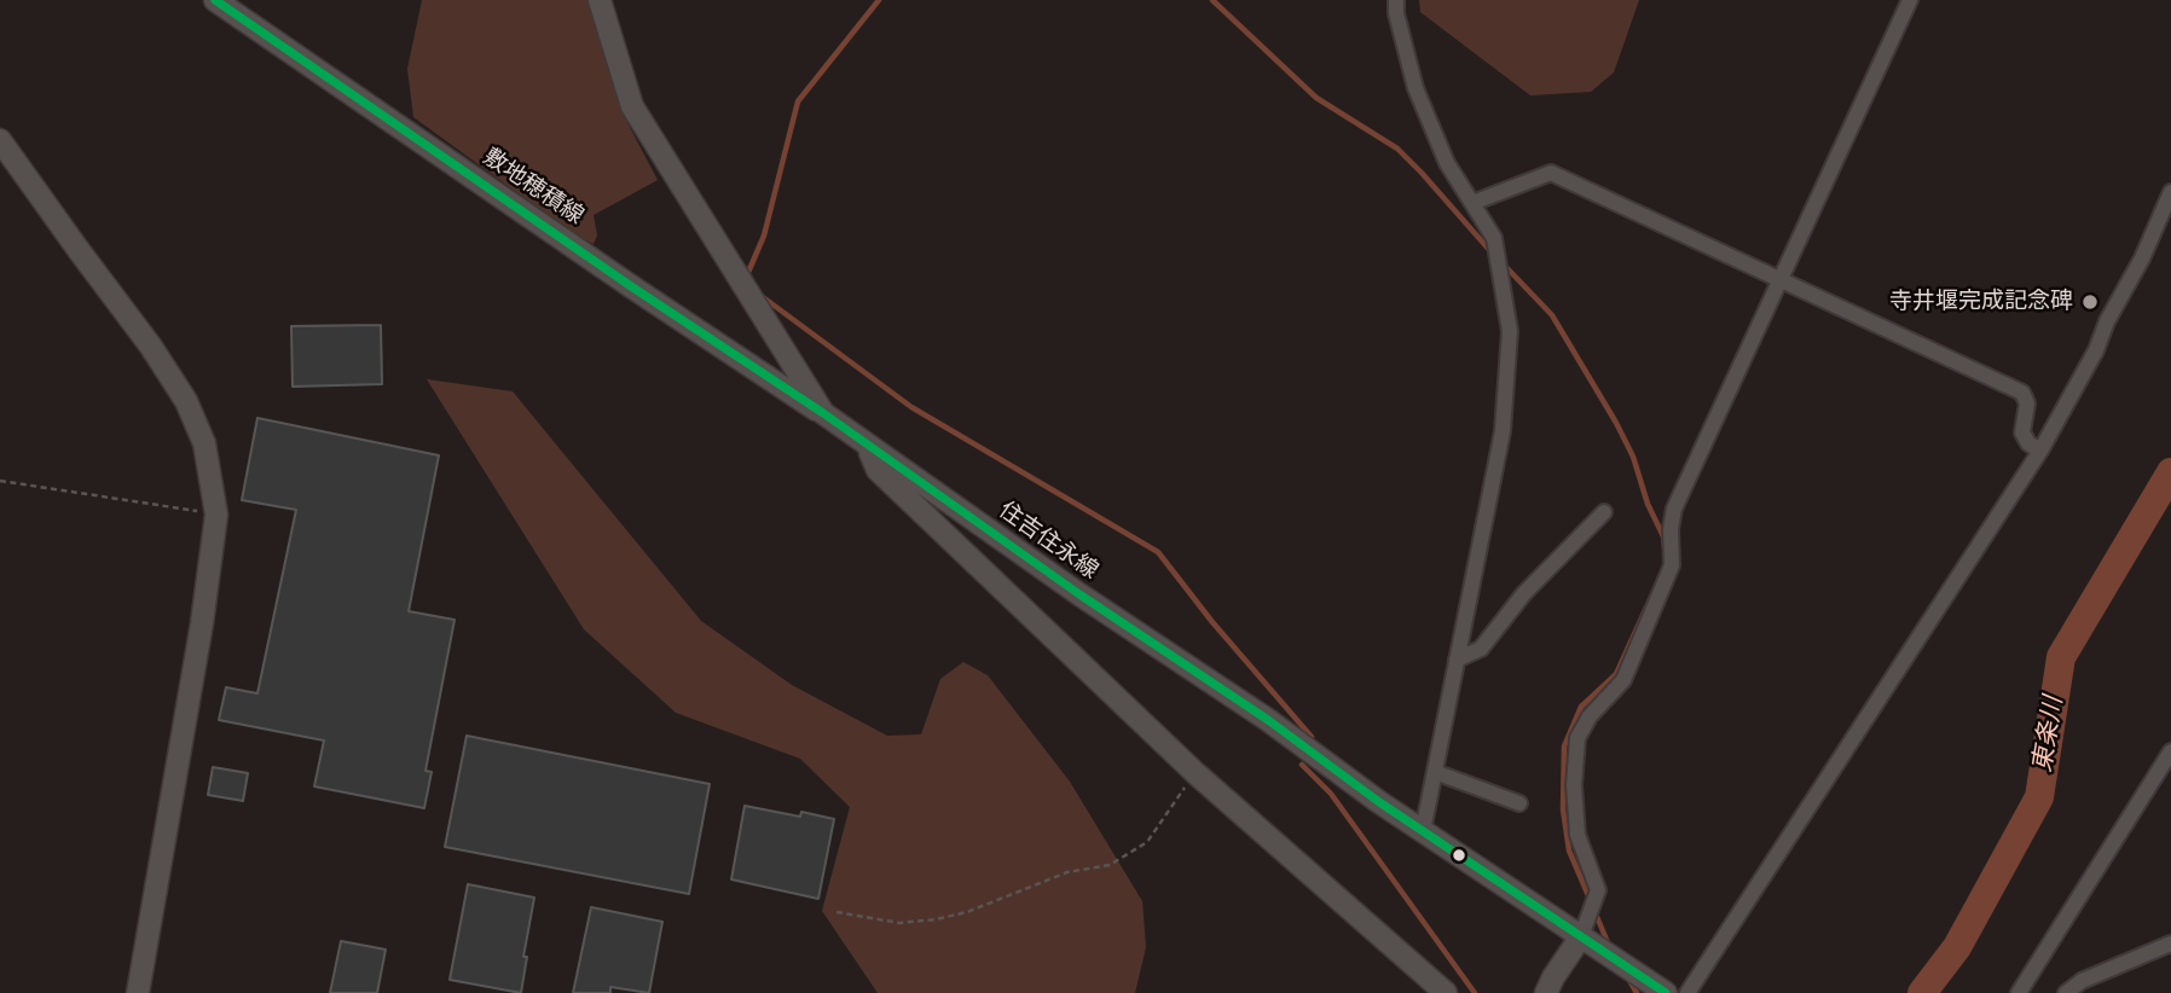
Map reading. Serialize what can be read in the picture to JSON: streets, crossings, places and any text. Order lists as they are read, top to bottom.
{
  "streets": {
    "main road": ["敷地穂積線", "住吉住永線"]
  },
  "crossings": [
    ["敷地穂積線", "住吉住永線"]
  ],
  "water": ["東条川"],
  "places": ["寺井堰完成記念碑"]
}
